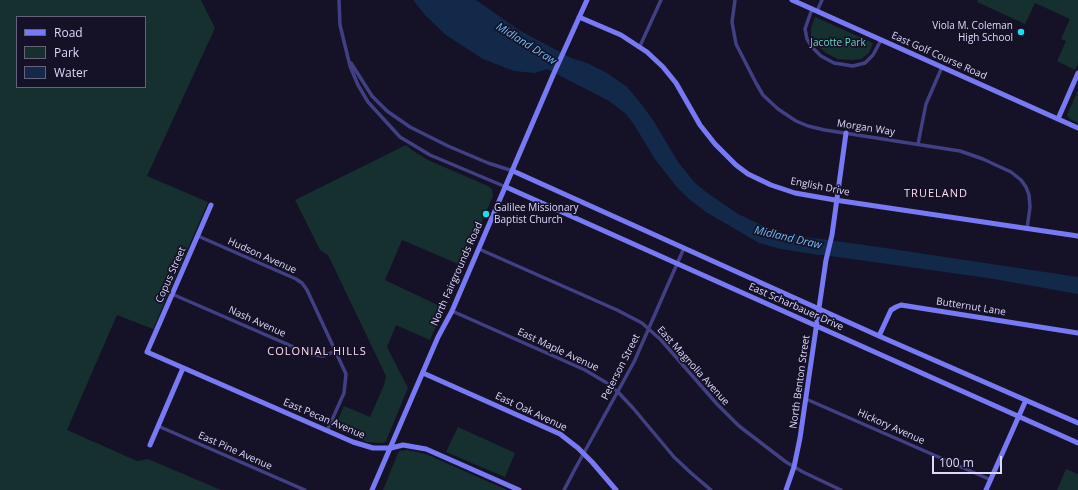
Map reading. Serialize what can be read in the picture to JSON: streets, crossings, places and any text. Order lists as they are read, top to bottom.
{
  "streets": {
    "street": [
      "East Golf Course Road",
      "Morgan Way",
      "English Drive",
      "Hudson Avenue",
      "North Fairgrounds Road",
      "Copus Street",
      "East Scharbauer Drive",
      "Butternut Lane",
      "Nash Avenue",
      "East Maple Avenue",
      "East Magnolia Avenue",
      "Peterson Street",
      "North Benton Street",
      "East Oak Avenue",
      "East Pecan Avenue",
      "Hickory Avenue",
      "East Pine Avenue"
    ]
  },
  "crossings": [
    ["Morgan Way", "English Drive"],
    ["Morgan Way", "North Benton Street"],
    ["English Drive", "North Fairgrounds Road"],
    ["English Drive", "North Benton Street"],
    ["Hudson Avenue", "Copus Street"],
    ["Hudson Avenue", "Nash Avenue"],
    ["Hudson Avenue", "East Pecan Avenue"],
    ["North Fairgrounds Road", "East Scharbauer Drive"],
    ["North Fairgrounds Road", "East Maple Avenue"],
    ["North Fairgrounds Road", "East Magnolia Avenue"],
    ["North Fairgrounds Road", "East Oak Avenue"],
    ["North Fairgrounds Road", "East Pecan Avenue"],
    ["Copus Street", "Nash Avenue"],
    ["Copus Street", "East Pecan Avenue"],
    ["East Scharbauer Drive", "Butternut Lane"],
    ["East Scharbauer Drive", "Peterson Street"],
    ["East Scharbauer Drive", "North Benton Street"],
    ["East Maple Avenue", "Peterson Street"],
    ["East Magnolia Avenue", "Peterson Street"],
    ["East Magnolia Avenue", "North Benton Street"],
    ["Peterson Street", "East Oak Avenue"],
    ["North Benton Street", "Hickory Avenue"]
  ],
  "districts": ["TRUELAND", "COLONIAL HILLS"],
  "water": ["Midland Draw"],
  "parks": ["Jacotte Park"],
  "places": ["Viola M. Coleman High School", "Galilee Missionary Baptist Church"],
  "legend": ["Road", "Park", "Water"],
  "scale_bar": "100 m"
}
